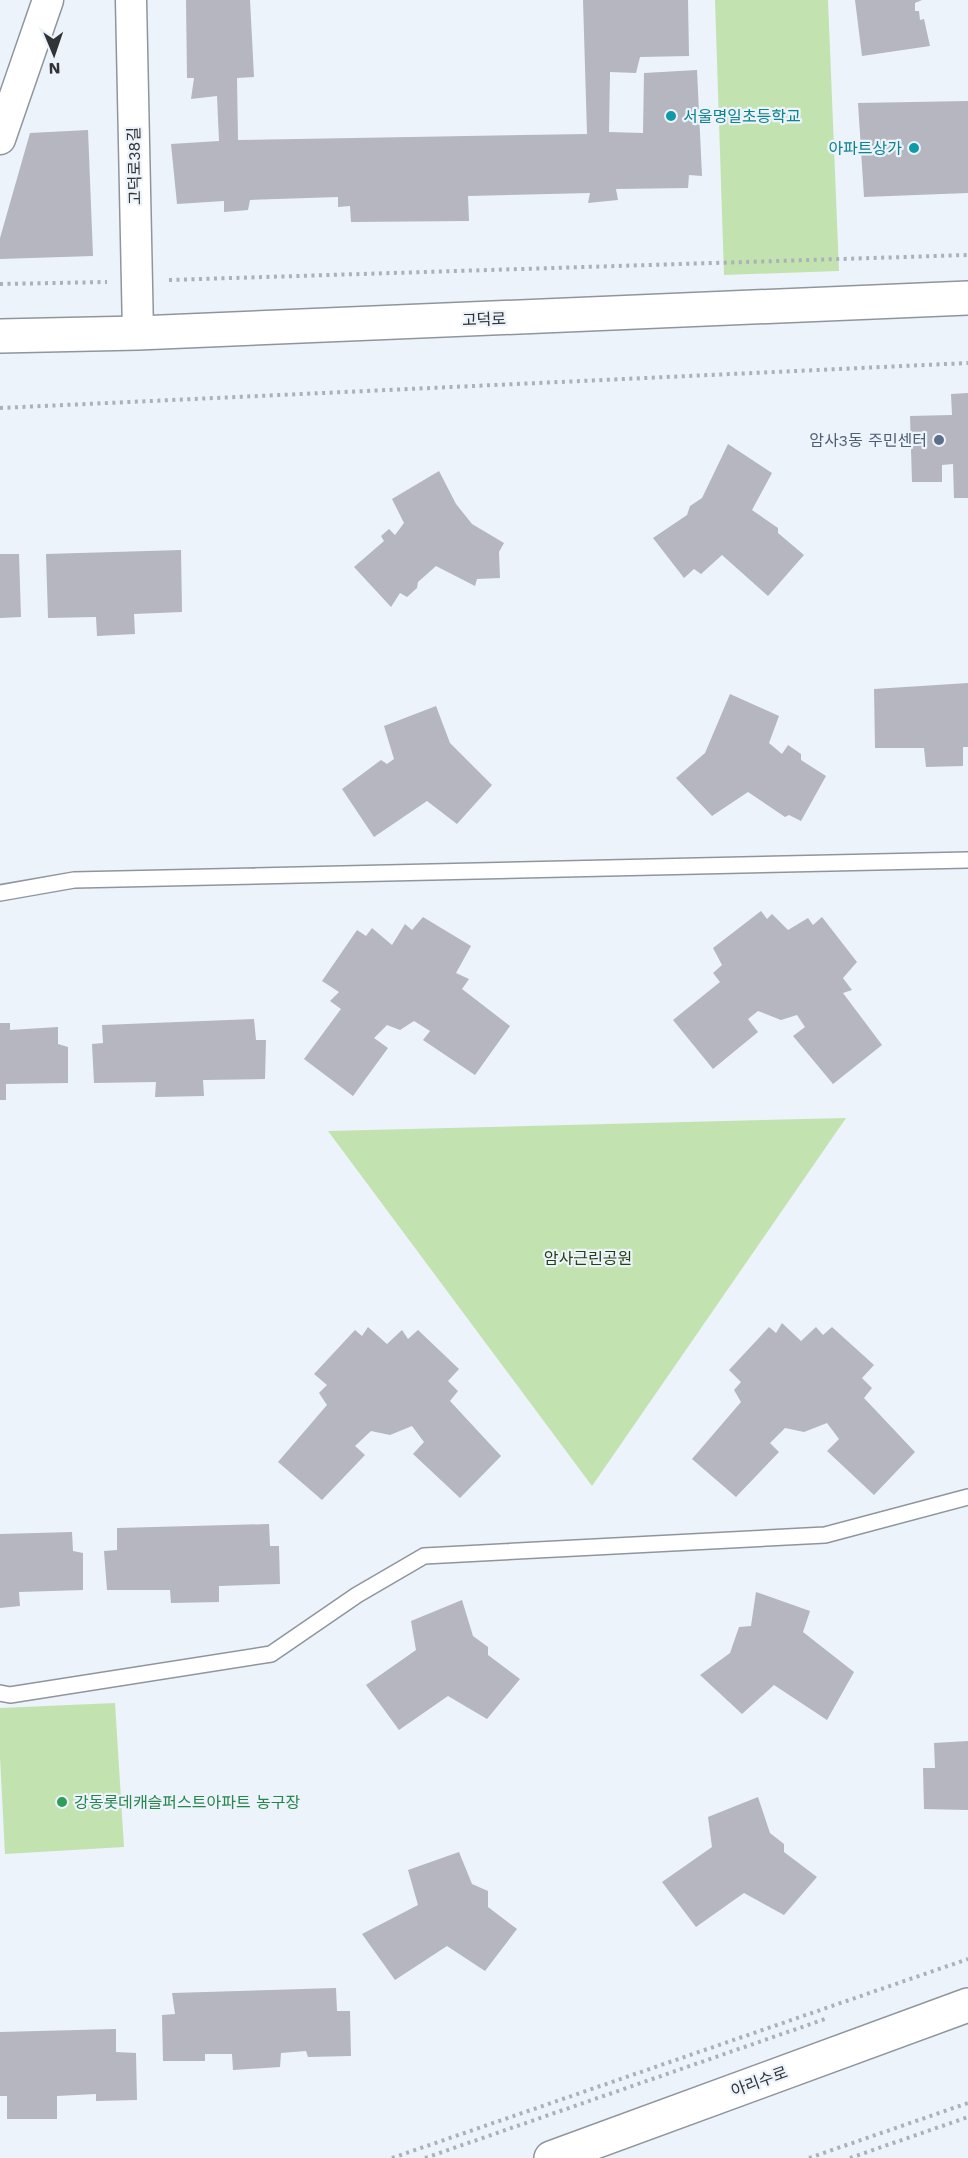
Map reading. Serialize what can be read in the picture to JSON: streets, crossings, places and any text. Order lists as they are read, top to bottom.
{
  "streets": {
    "main road": ["고덕로", "아리수로"],
    "street": ["고덕로38길"]
  },
  "crossings": [
    ["고덕로38길", "고덕로"]
  ],
  "parks": ["암사근린공원"],
  "places": [
    "서울명일초등학교",
    "아파트상가",
    "암사3동 주민센터",
    "강동롯데캐슬퍼스트아파트 농구장"
  ],
  "north": "bottom"
}
